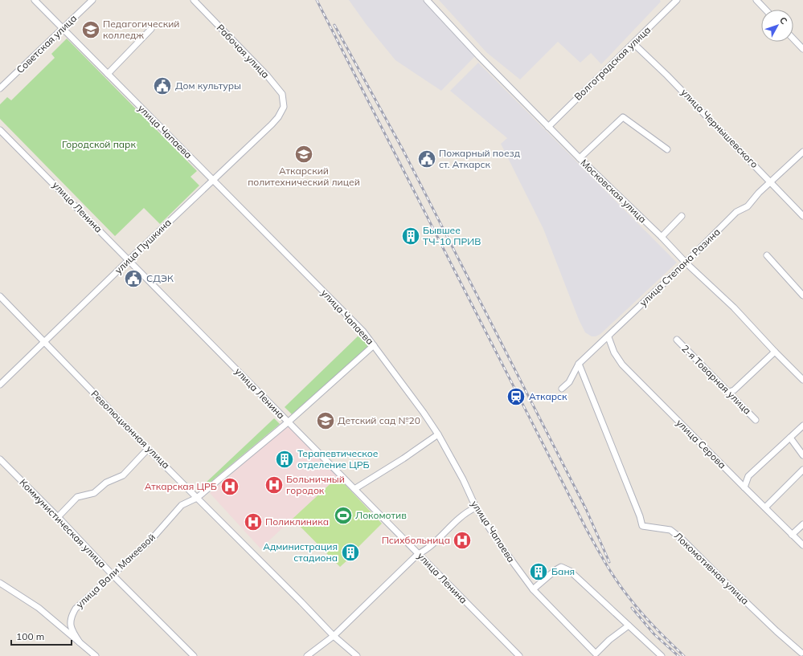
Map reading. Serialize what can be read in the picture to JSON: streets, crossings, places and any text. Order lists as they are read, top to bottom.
{
  "streets": {
    "street": [
      "Советская улица",
      "Рабочая улица",
      "Волгоградская улица",
      "улица Чернышевского",
      "улица Чапаева",
      "Московская улица",
      "улица Ленина",
      "улица Пушкина",
      "улица Степана Разина",
      "2-я Товарная улица",
      "Революционная улица",
      "улица Серова",
      "Коммунистическая улица",
      "Локомотивная улица",
      "улица Вали Макеевой"
    ]
  },
  "crossings": [
    ["Советская улица", "улица Чапаева"],
    ["Рабочая улица", "улица Пушкина"],
    ["Волгоградская улица", "улица Чернышевского"],
    ["Волгоградская улица", "Московская улица"],
    ["улица Чернышевского", "улица Степана Разина"],
    ["улица Чапаева", "улица Пушкина"],
    ["улица Чапаева", "улица Вали Макеевой"],
    ["Московская улица", "улица Степана Разина"],
    ["улица Ленина", "улица Пушкина"],
    ["улица Ленина", "улица Вали Макеевой"],
    ["улица Пушкина", "Революционная улица"],
    ["улица Степана Разина", "улица Серова"],
    ["улица Степана Разина", "Локомотивная улица"],
    ["Революционная улица", "улица Вали Макеевой"],
    ["Коммунистическая улица", "улица Вали Макеевой"]
  ],
  "parks": ["Городской парк"],
  "places": {
    "school or university": ["Педагогический колледж", "Аткарский политехнический лицей", "Детский сад №20"],
    "public building": ["Дом культуры", "Пожарный поезд ст. Аткарск", "СДЭК"],
    "building": [
      "Бывшее ТЧ-10 ПРИВ",
      "Терапевтическое отделение ЦРБ",
      "Администрация стадиона",
      "Баня"
    ],
    "station": ["Аткарск"],
    "hospital": [
      "Больничный городок",
      "Аткарская ЦРБ",
      "Поликлиника",
      "Психбольница"
    ],
    "sports": ["Локомотив"]
  },
  "scale_bar": "100 m",
  "north": "top right"
}
